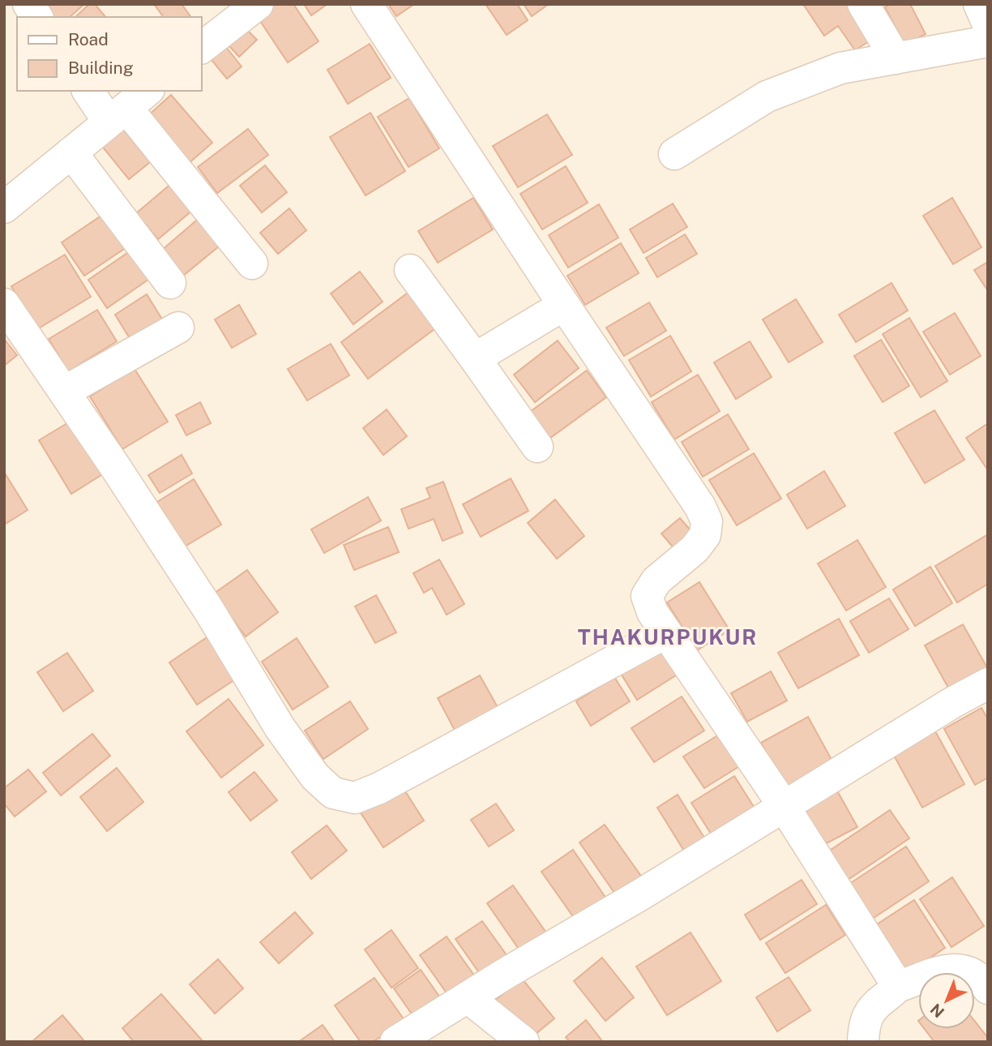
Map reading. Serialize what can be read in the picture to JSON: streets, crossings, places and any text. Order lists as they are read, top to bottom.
{
  "districts": ["THAKURPUKUR"],
  "legend": ["Road", "Building"],
  "north": "bottom left"
}
